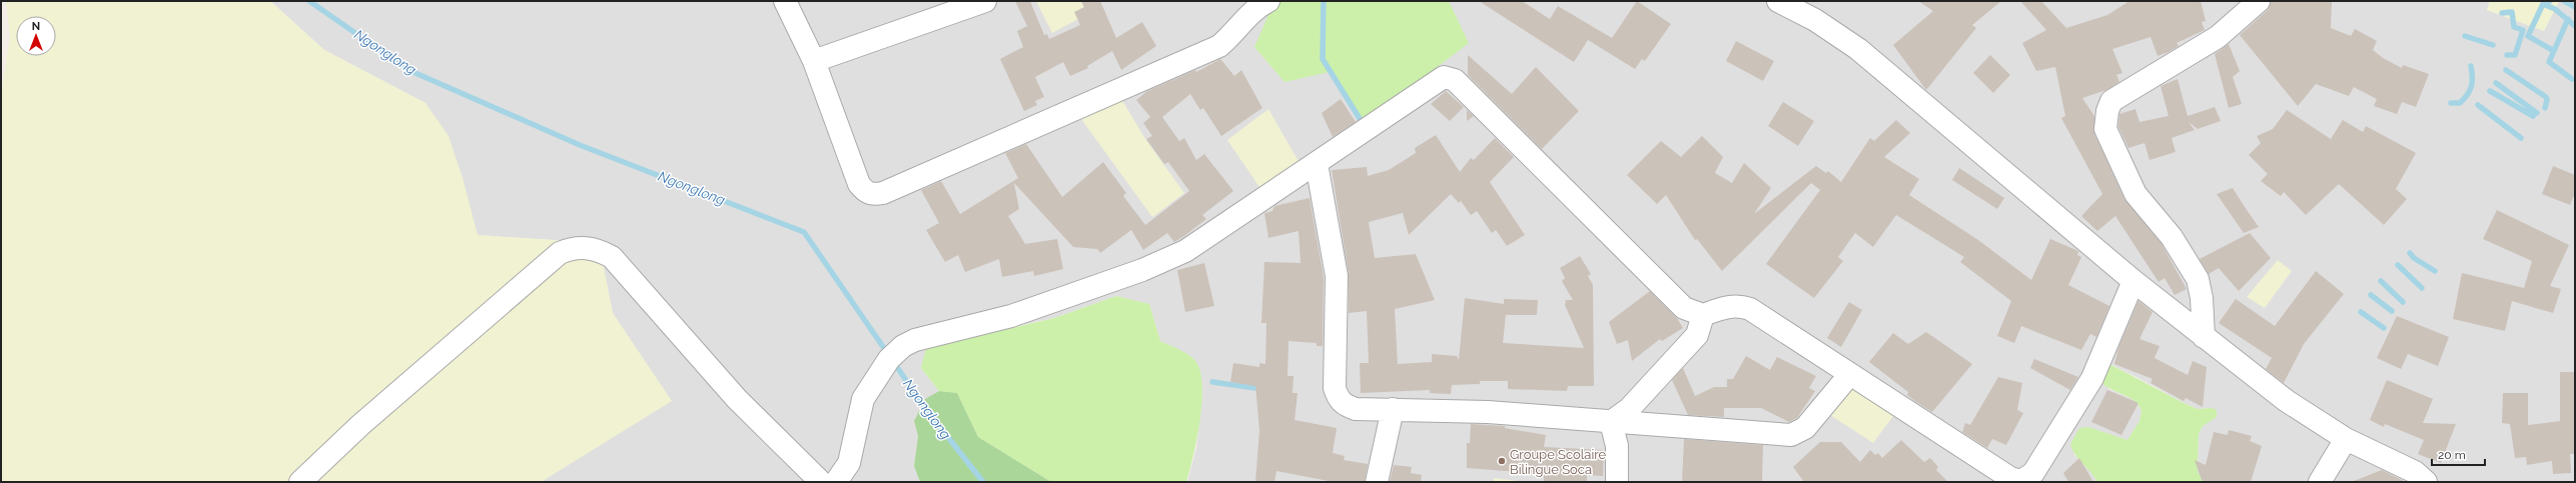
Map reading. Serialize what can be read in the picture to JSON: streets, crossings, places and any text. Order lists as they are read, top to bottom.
{
  "water": ["Ngonglong"],
  "places": ["Groupe Scolaire Bilingue Soca"],
  "scale_bar": "20 m",
  "north": "top"
}
